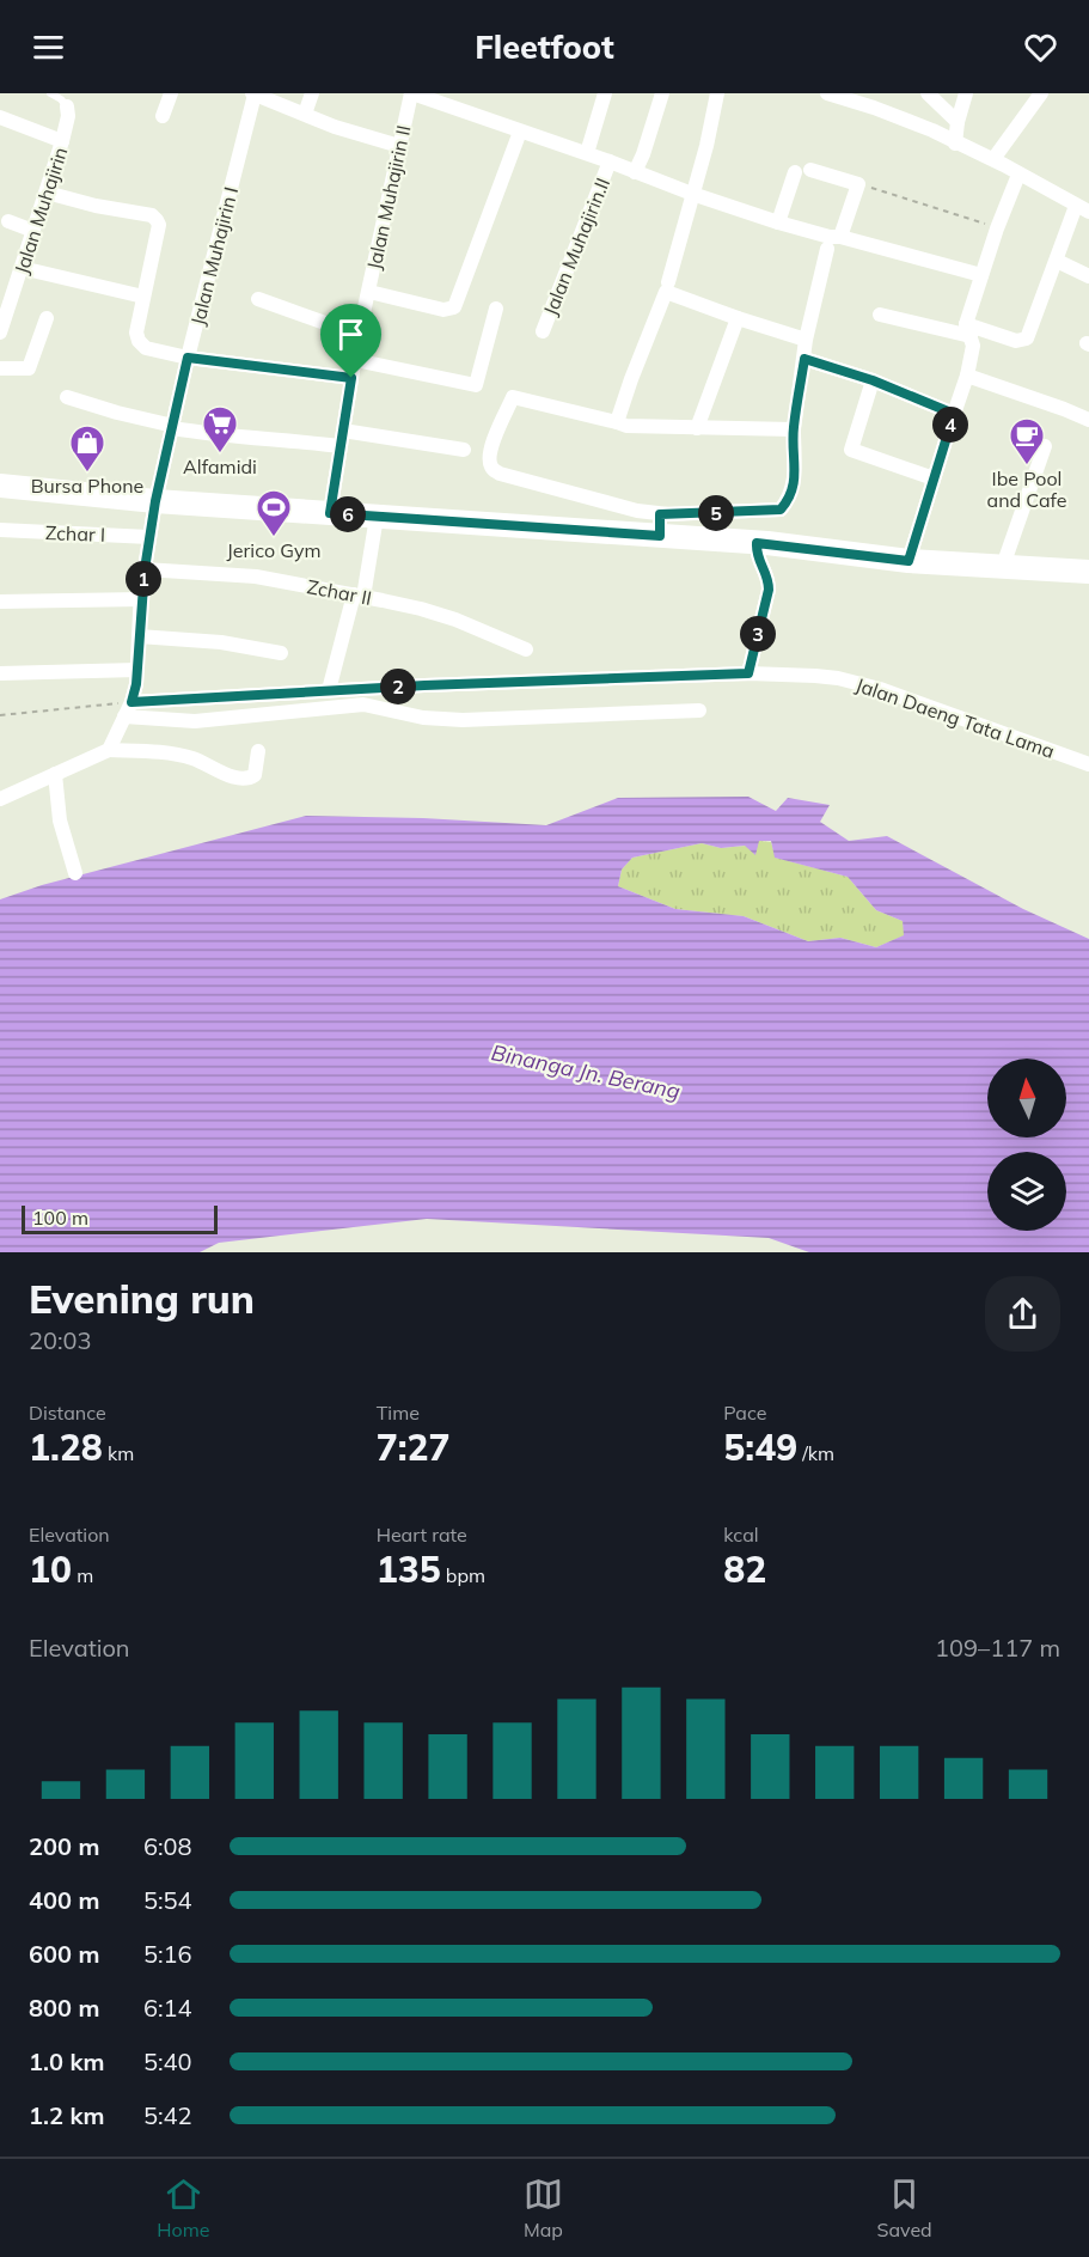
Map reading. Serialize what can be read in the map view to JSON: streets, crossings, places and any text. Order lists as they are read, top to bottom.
{
  "streets": {
    "street": [
      "Jalan Muhajirin II",
      "Jalan Muhajirin",
      "Jalan Muhajirin.II",
      "Jalan Muhajirin I",
      "Zchar I",
      "Zchar II",
      "Jalan Daeng Tata Lama"
    ]
  },
  "crossings": [
    ["Jalan Muhajirin I", "Zchar I"],
    ["Jalan Muhajirin I", "Zchar II"],
    ["Jalan Muhajirin I", "Jalan Daeng Tata Lama"]
  ],
  "water": ["Binanga Jn. Berang"],
  "places": {
    "supermarket": ["Alfamidi"],
    "cafe": ["Ibe Pool and Cafe"],
    "shop": ["Bursa Phone"],
    "sports": ["Jerico Gym"]
  },
  "scale_bar": "100 m",
  "north": "top",
  "page": {
    "header": "Fleetfoot",
    "pins": [
      "4",
      "5",
      "6",
      "1",
      "3",
      "2"
    ],
    "scale": "100 m",
    "heading": ["Evening run", "20:03"],
    "stats": [
      ["Distance", "1.28 km"],
      ["Time", "7:27"],
      ["Pace", "5:49 /km"],
      ["Elevation", "10 m"],
      ["Heart rate", "135 bpm"],
      ["kcal", "82"]
    ],
    "chart": ["Elevation", "109–117 m"],
    "list": [
      {
        "name": "200 m",
        "note": "6:08"
      },
      {
        "name": "400 m",
        "note": "5:54"
      },
      {
        "name": "600 m",
        "note": "5:16"
      },
      {
        "name": "800 m",
        "note": "6:14"
      },
      {
        "name": "1.0 km",
        "note": "5:40"
      },
      {
        "name": "1.2 km",
        "note": "5:42"
      }
    ],
    "tabs": ["Home", "Map", "Saved"]
  }
}
